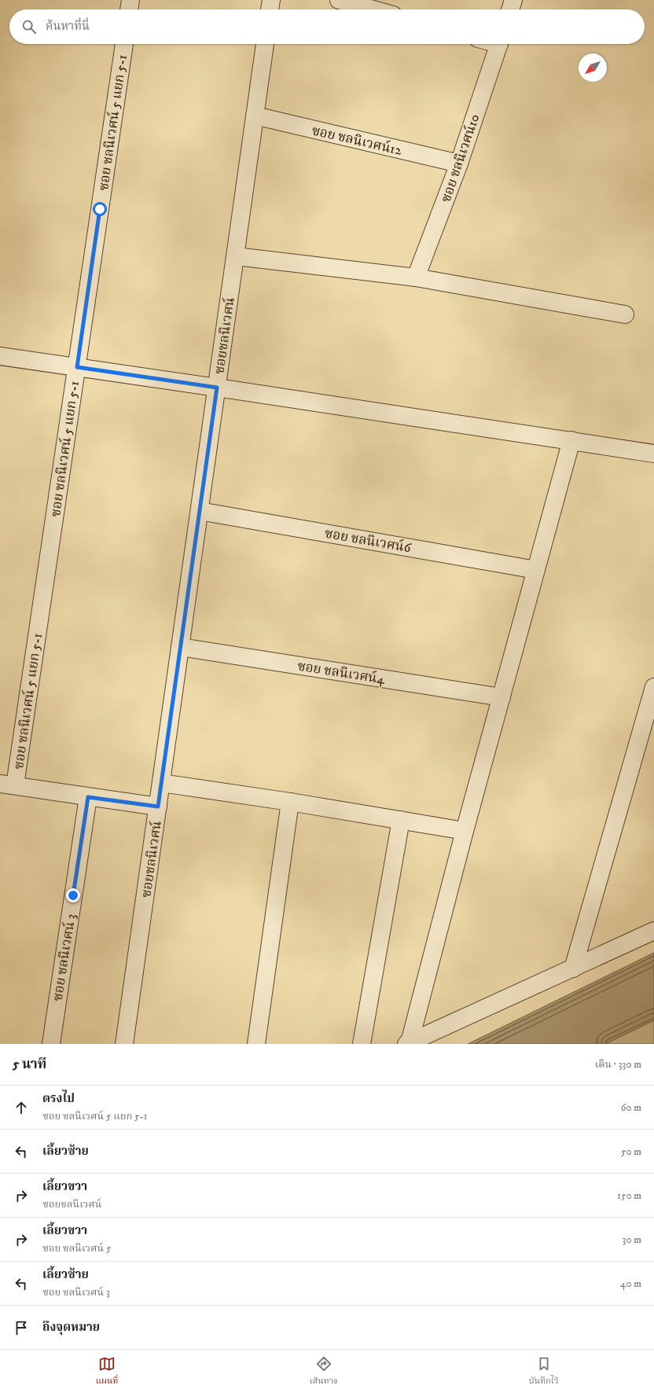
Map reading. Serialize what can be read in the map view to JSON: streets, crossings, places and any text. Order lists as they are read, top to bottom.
{
  "streets": {
    "street": [
      "ซอย ชลนิเวศน์ 5 แยก 5-1",
      "ซอย ชลนิเวศน์12",
      "ซอย ชลนิเวศน์10",
      "ซอยชลนิเวศน์",
      "ซอย ชลนิเวศน์6",
      "ซอย ชลนิเวศน์4",
      "ซอย ชลนิเวศน์ 3"
    ]
  },
  "crossings": [
    ["ซอย ชลนิเวศน์12", "ซอย ชลนิเวศน์10"],
    ["ซอย ชลนิเวศน์12", "ซอยชลนิเวศน์"],
    ["ซอยชลนิเวศน์", "ซอย ชลนิเวศน์6"],
    ["ซอยชลนิเวศน์", "ซอย ชลนิเวศน์4"]
  ],
  "north": "bottom left",
  "page": {
    "search": "ค้นหาที่นี่",
    "heading": ["5 นาที", "เดิน · 330 m"],
    "list": [
      ["ตรงไป", "ซอย ชลนิเวศน์ 5 แยก 5-1", "60 m"],
      ["เลี้ยวซ้าย", "50 m"],
      ["เลี้ยวขวา", "ซอยชลนิเวศน์", "150 m"],
      ["เลี้ยวขวา", "ซอย ชลนิเวศน์ 5", "30 m"],
      ["เลี้ยวซ้าย", "ซอย ชลนิเวศน์ 3", "40 m"],
      "ถึงจุดหมาย"
    ],
    "nav": ["แผนที่", "เส้นทาง", "บันทึกไว้"]
  }
}
